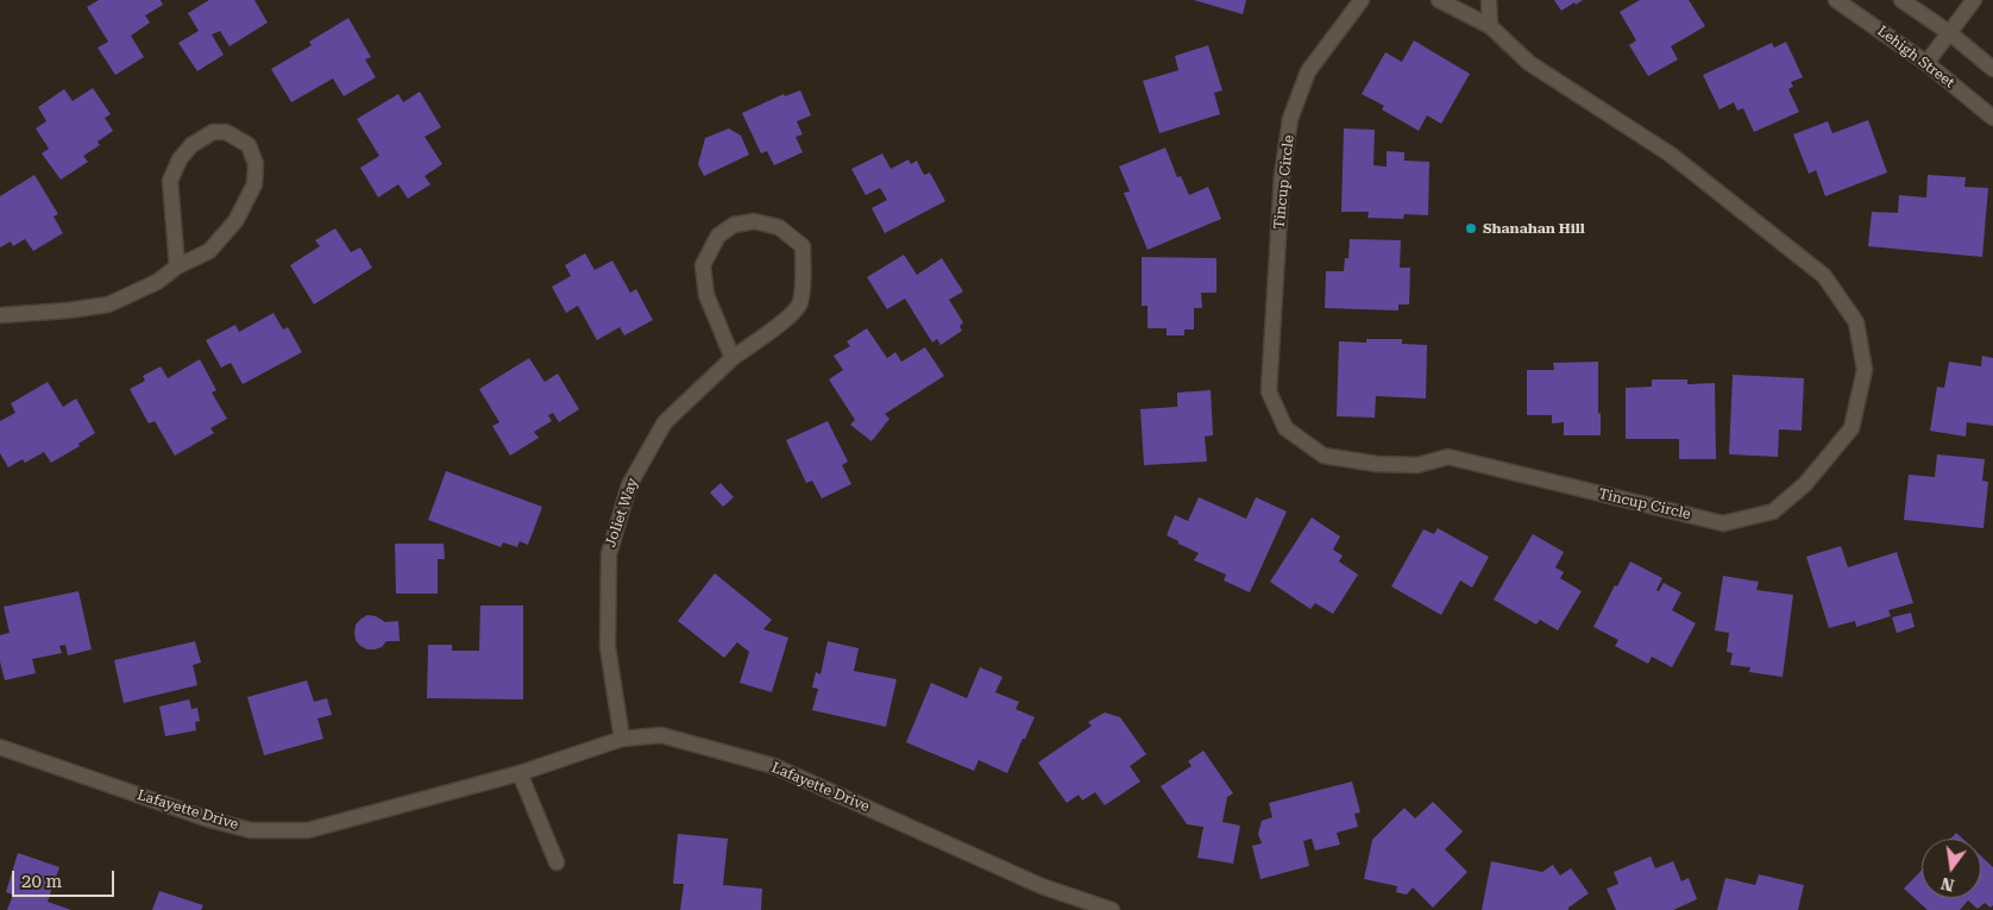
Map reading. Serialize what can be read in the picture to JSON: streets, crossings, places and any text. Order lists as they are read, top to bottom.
{
  "streets": {
    "street": [
      "Lehigh Street",
      "Tincup Circle",
      "Joliet Way",
      "Lafayette Drive"
    ]
  },
  "crossings": [
    ["Joliet Way", "Lafayette Drive"]
  ],
  "places": ["Shanahan Hill"],
  "scale_bar": "20 m",
  "north": "bottom"
}
